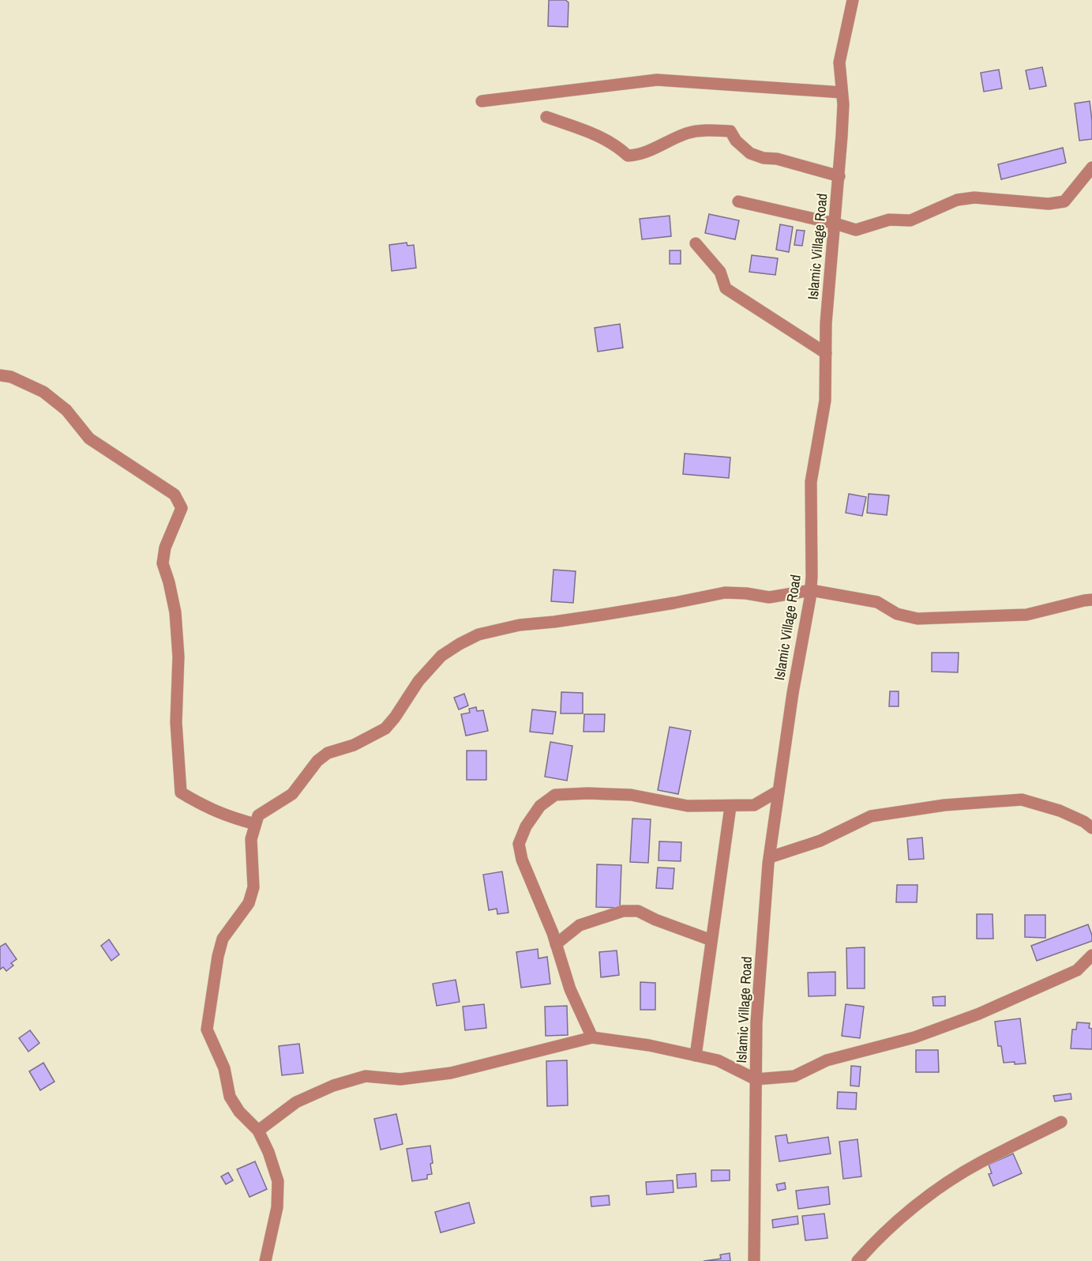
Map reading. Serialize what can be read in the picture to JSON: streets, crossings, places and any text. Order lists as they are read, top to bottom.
{
  "streets": {
    "street": ["Islamic Village Road"]
  }
}
